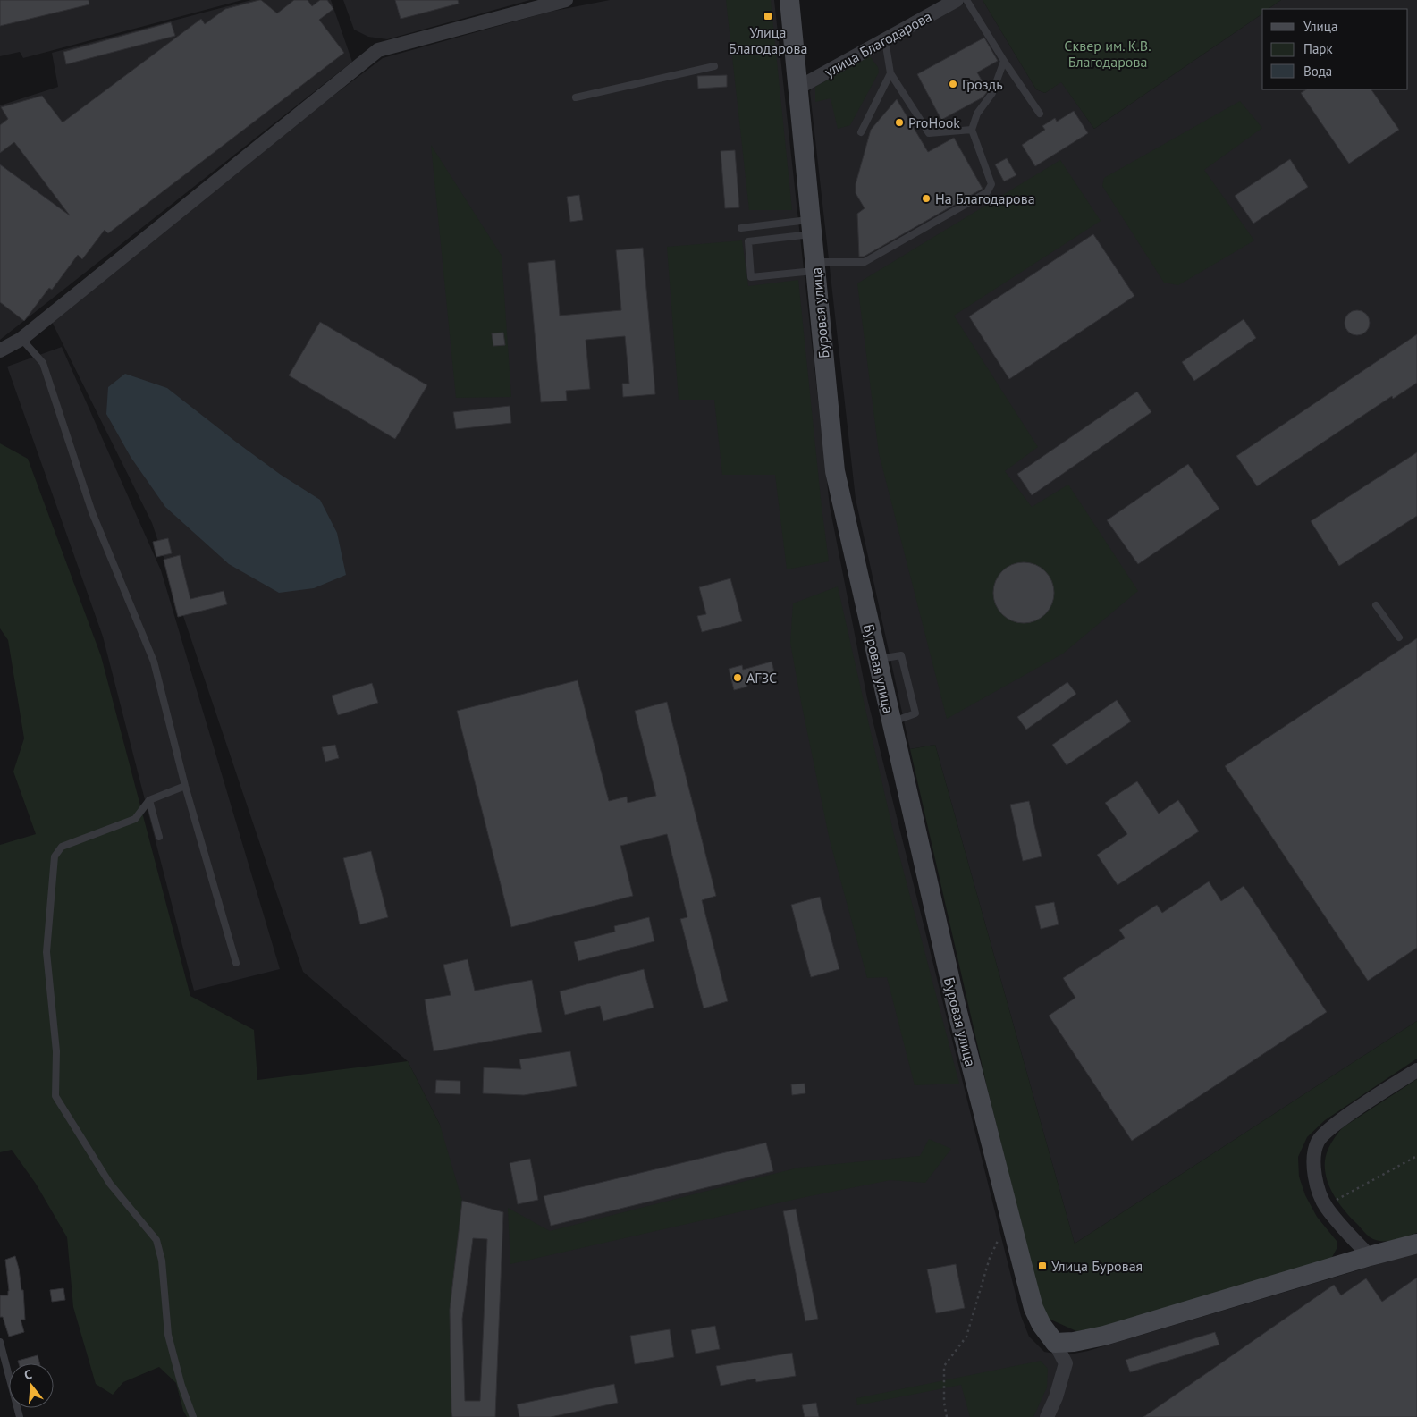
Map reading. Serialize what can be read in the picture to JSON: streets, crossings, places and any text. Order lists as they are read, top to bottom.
{
  "streets": {
    "main road": ["Буровая улица"],
    "street": ["улица Благодарова"]
  },
  "crossings": [
    ["улица Благодарова", "Буровая улица"]
  ],
  "parks": ["Сквер им. К.В. Благодарова"],
  "places": {
    "transit": ["Улица Благодарова", "Улица Буровая"],
    "other": [
      "Гроздь",
      "ProHook",
      "На Благодарова",
      "АГЗС"
    ]
  },
  "legend": ["Улица", "Парк", "Вода"],
  "north": "top"
}
